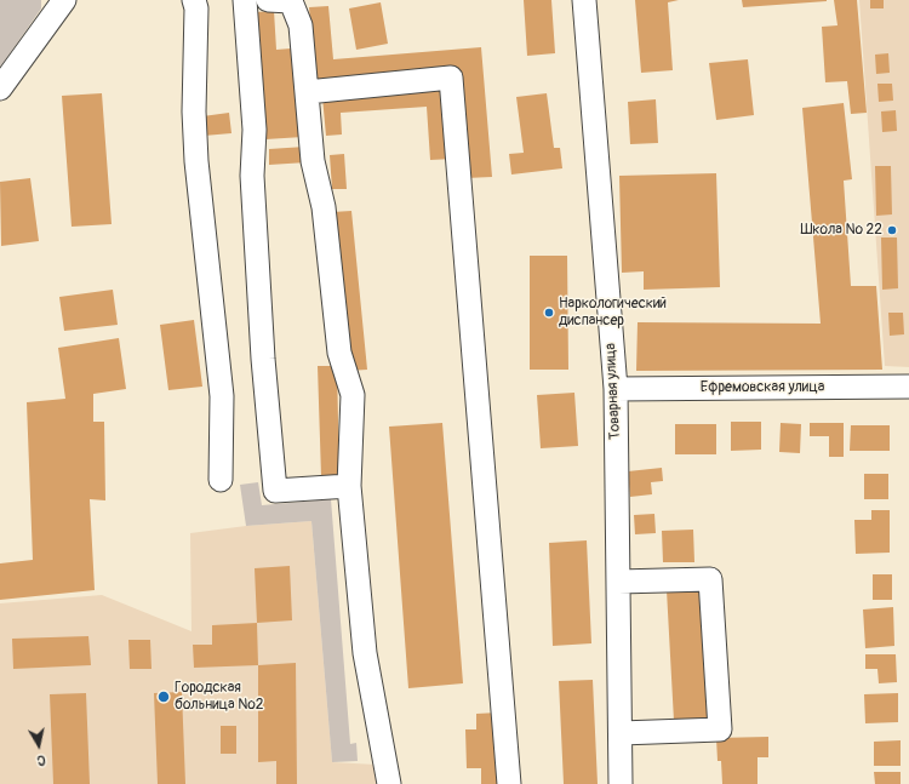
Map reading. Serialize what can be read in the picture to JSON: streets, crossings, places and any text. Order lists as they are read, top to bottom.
{
  "streets": {
    "street": ["Ефремовская улица", "Товарная улица"]
  },
  "crossings": [
    ["Ефремовская улица", "Товарная улица"]
  ],
  "places": ["Школа № 22", "Наркологический диспансер", "Городская больница №2"],
  "north": "bottom"
}
